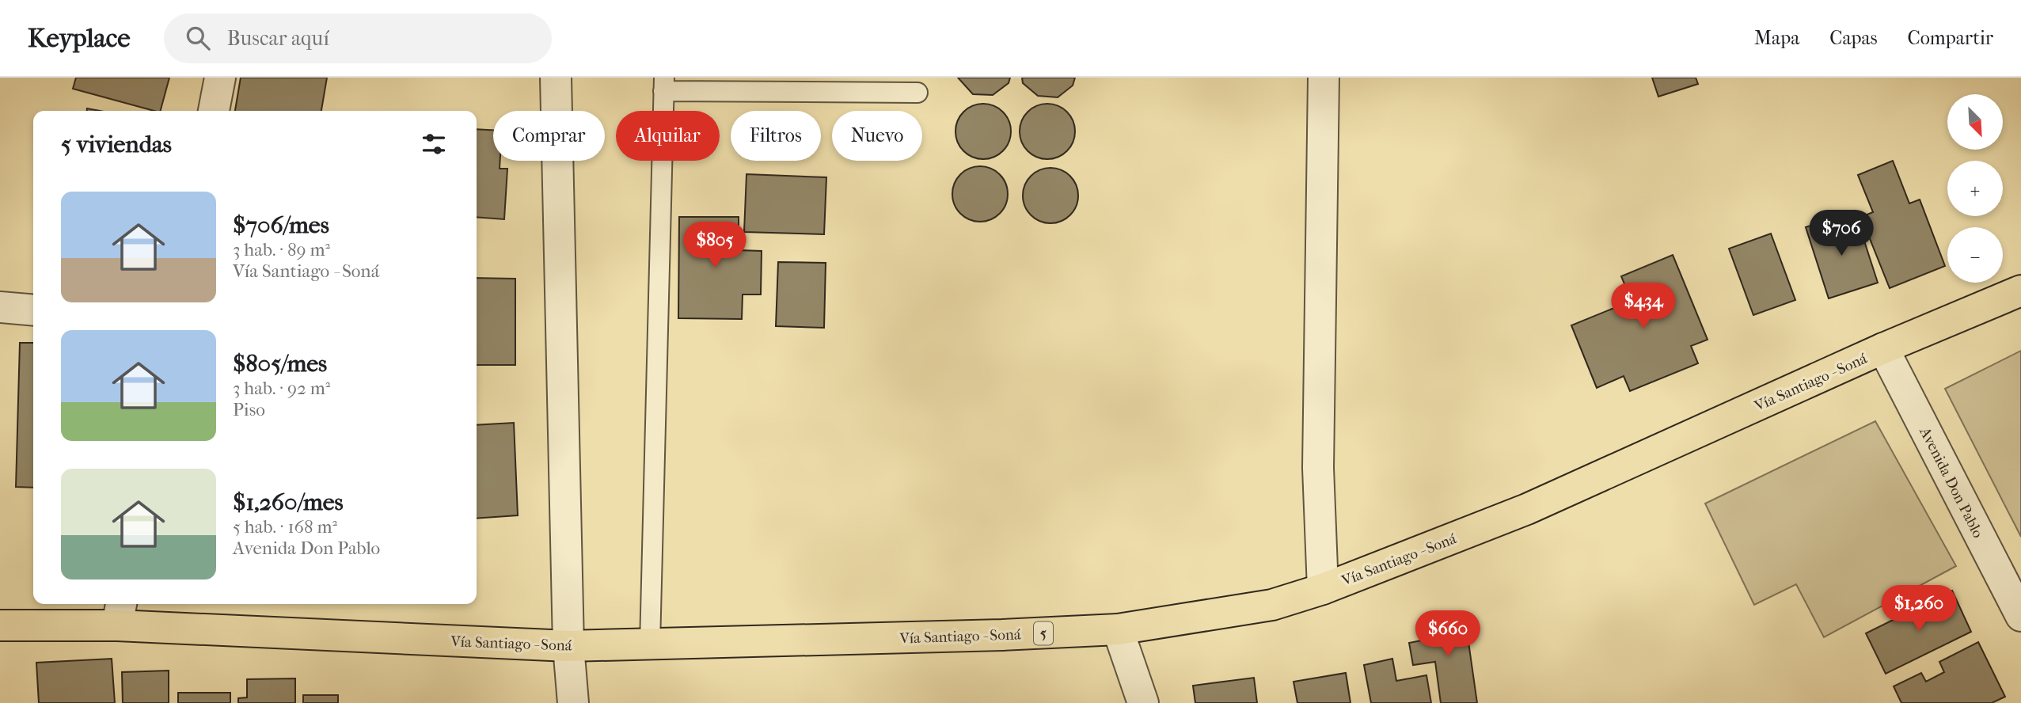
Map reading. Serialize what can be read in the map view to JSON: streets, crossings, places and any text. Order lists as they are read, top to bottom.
{
  "streets": {
    "main road": ["Vía Santiago - Soná", "5"],
    "street": ["Avenida Don Pablo"]
  },
  "crossings": [
    ["Vía Santiago - Soná", "Avenida Don Pablo"]
  ],
  "north": "bottom right",
  "page": {
    "header": "Keyplace",
    "search": "Buscar aquí",
    "nav": ["Mapa", "Capas", "Compartir"],
    "map_buttons": ["+", "−"],
    "chip": [
      "Comprar",
      "Alquilar",
      "Filtros",
      "Nuevo"
    ],
    "heading": "5 viviendas",
    "list": [
      {
        "name": "$706/mes",
        "note": "3 hab. · 89 m² · Vía Santiago - Soná"
      },
      {
        "name": "$805/mes",
        "note": "3 hab. · 92 m² · Piso"
      },
      {
        "name": "$1,260/mes",
        "note": "5 hab. · 168 m² · Avenida Don Pablo"
      }
    ],
    "price": [
      "$706",
      "$805",
      "$434",
      "$1,260",
      "$660"
    ]
  }
}
